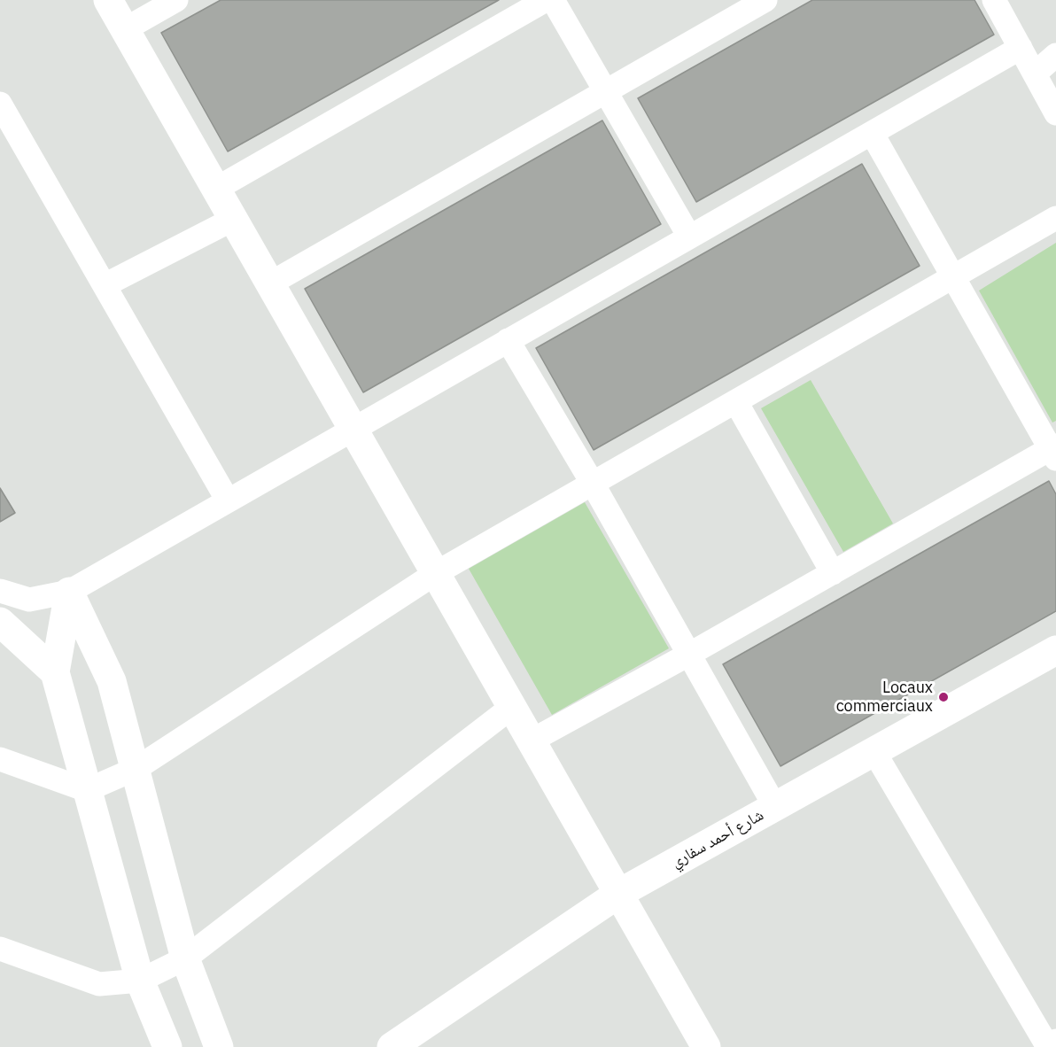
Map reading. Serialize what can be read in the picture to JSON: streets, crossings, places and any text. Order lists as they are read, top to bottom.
{
  "streets": {
    "street": ["شارع أحمد سفاري"]
  },
  "places": ["Locaux commerciaux"]
}
